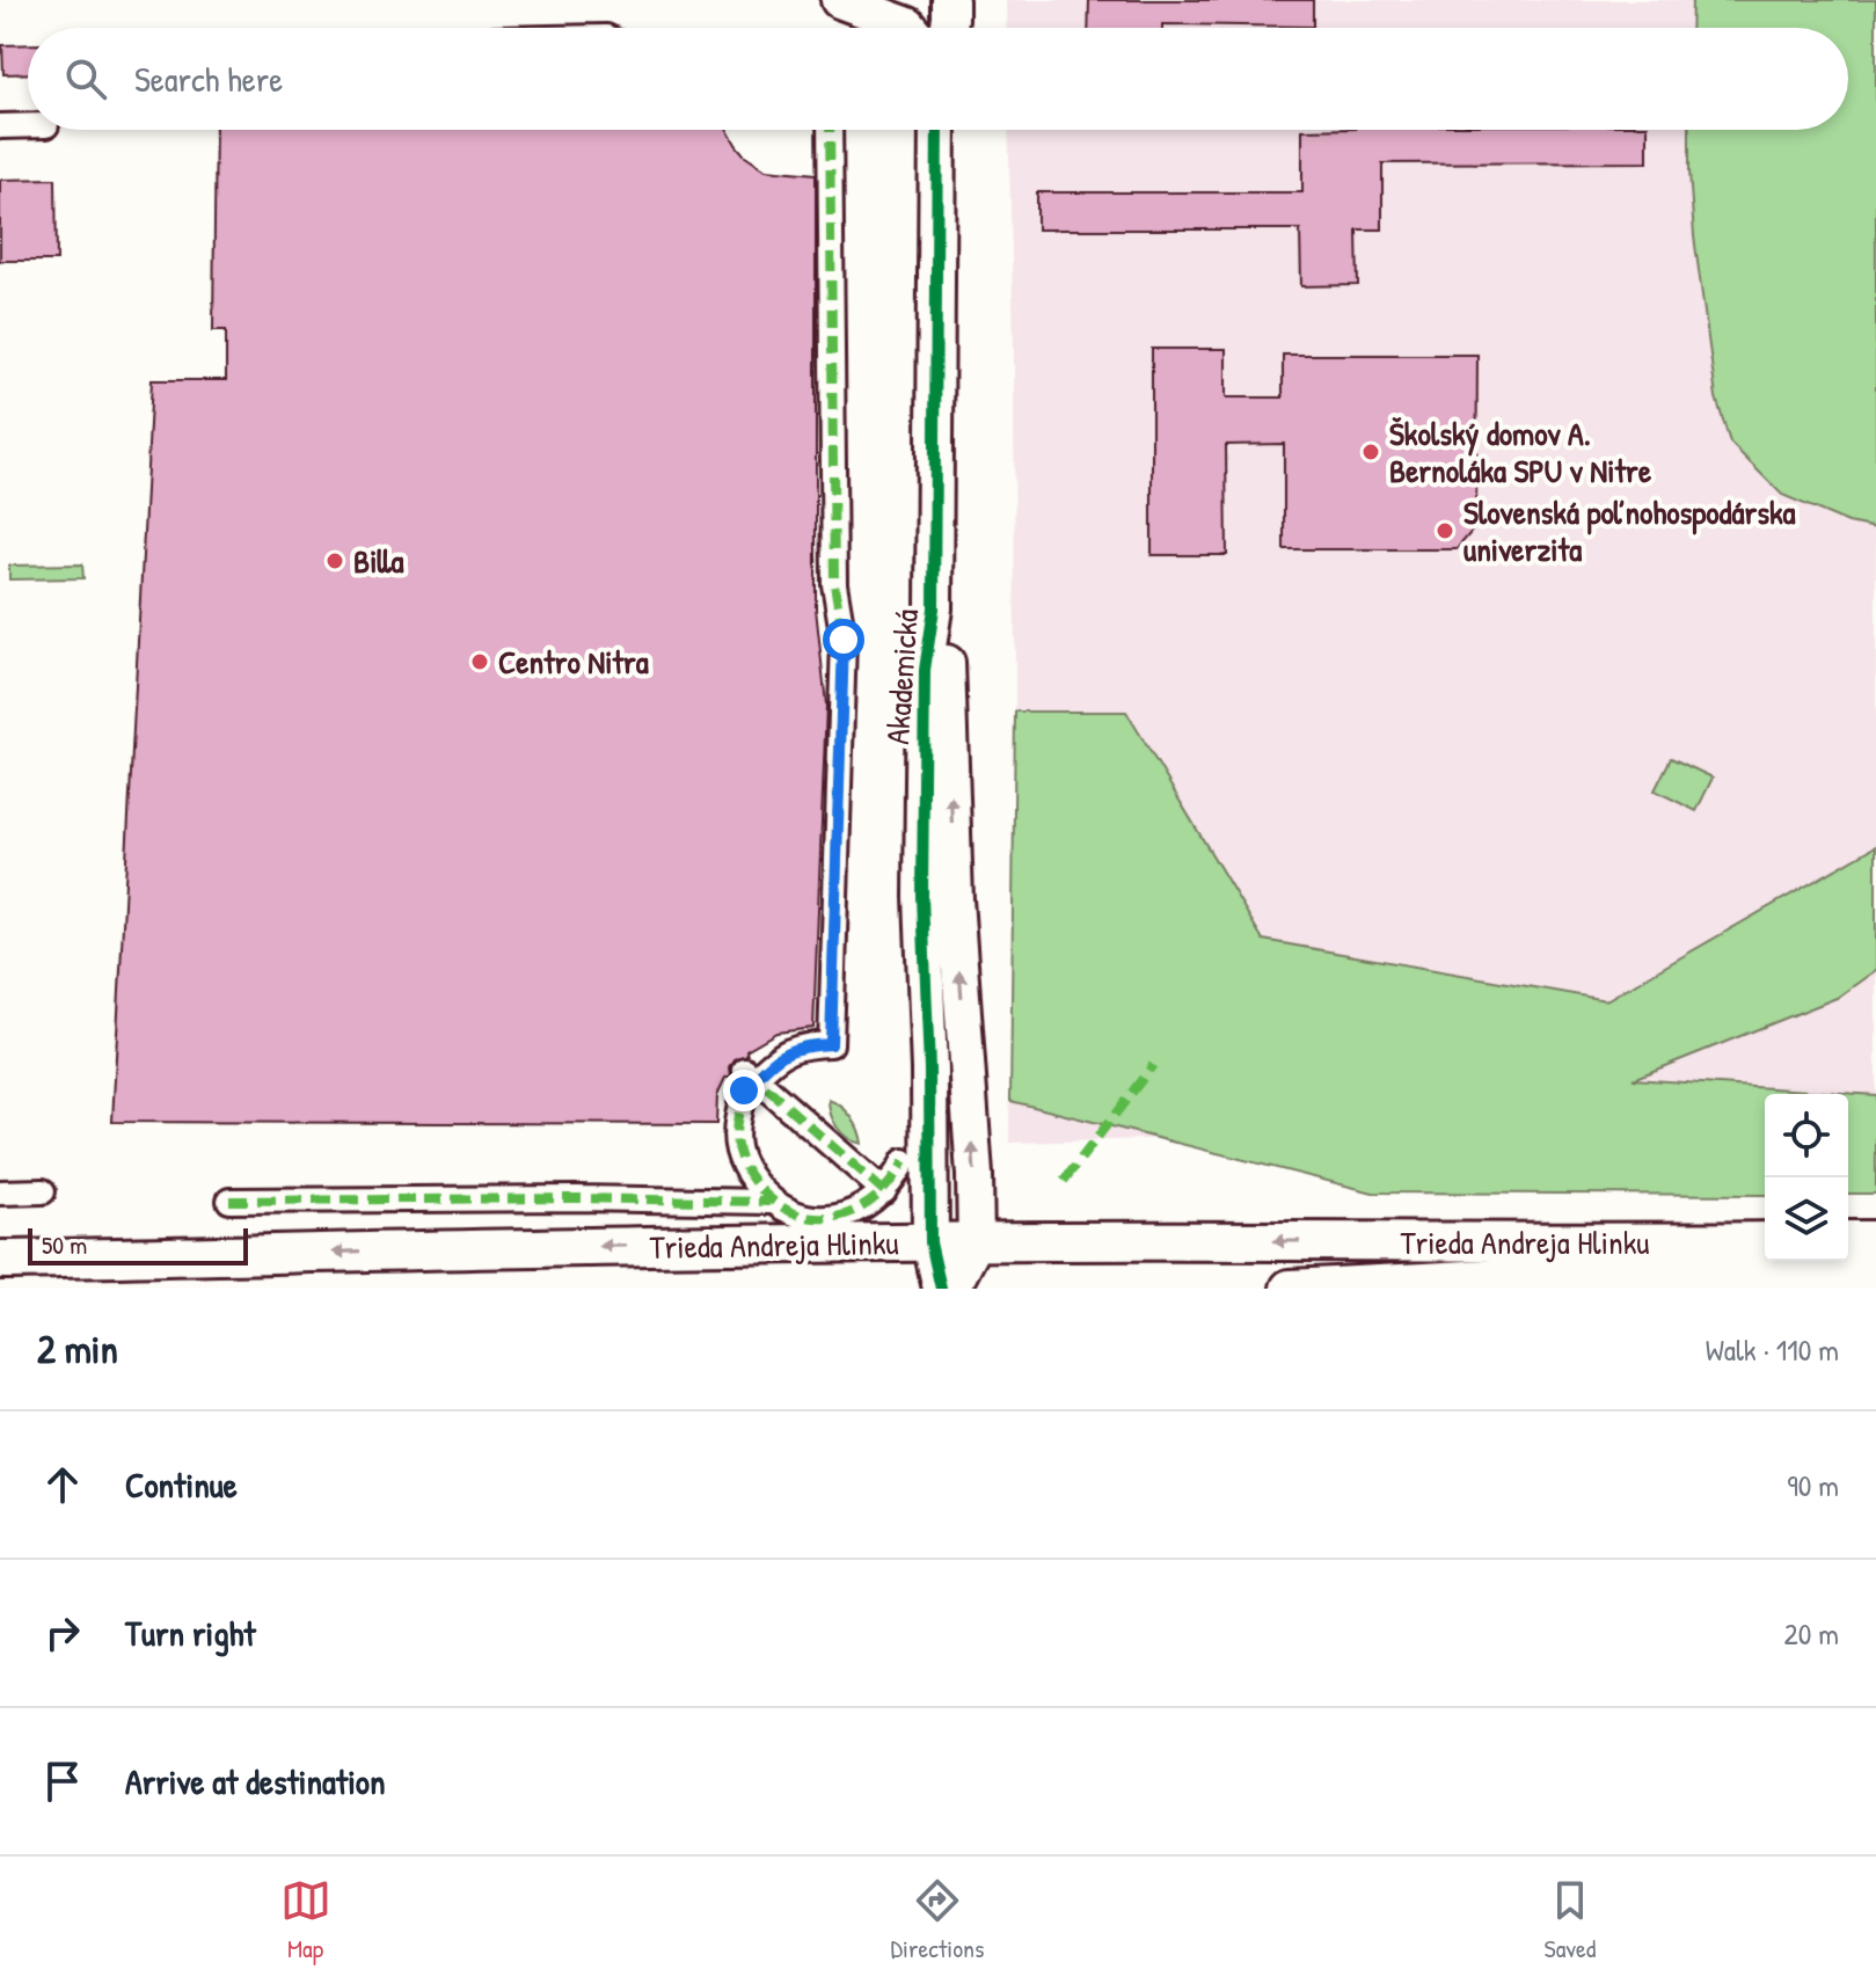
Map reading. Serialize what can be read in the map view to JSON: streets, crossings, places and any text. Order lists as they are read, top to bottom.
{
  "streets": {
    "main road": ["Trieda Andreja Hlinku"],
    "street": ["Akademická"]
  },
  "crossings": [
    ["Akademická", "Trieda Andreja Hlinku"]
  ],
  "places": [
    "Školský domov A. Bernoláka SPU v Nitre",
    "Slovenská poľnohospodárska univerzita",
    "Billa",
    "Centro Nitra"
  ],
  "scale_bar": "50 m",
  "page": {
    "search": "Search here",
    "scale": "50 m",
    "heading": ["2 min", "Walk · 110 m"],
    "list": [
      ["Continue", "90 m"],
      ["Turn right", "20 m"],
      "Arrive at destination"
    ],
    "nav": ["Map", "Directions", "Saved"]
  }
}
